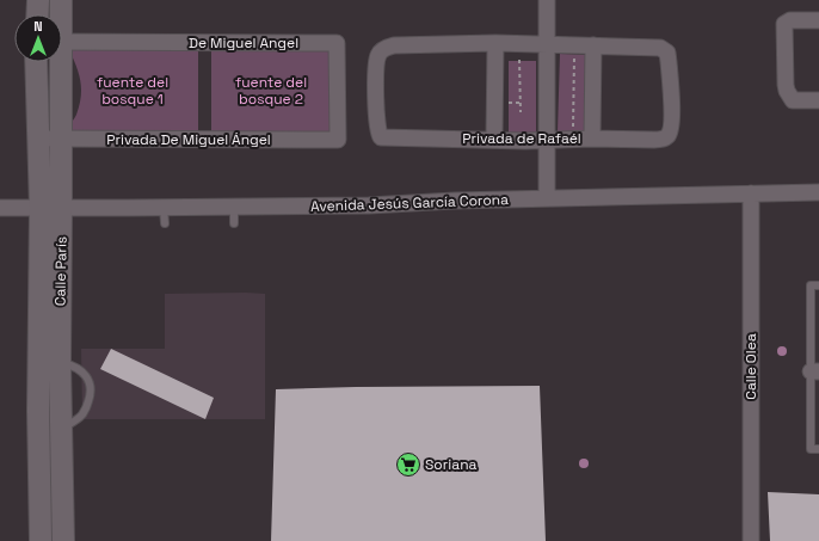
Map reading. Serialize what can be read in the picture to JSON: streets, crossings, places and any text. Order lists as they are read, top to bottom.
{
  "streets": {
    "main road": ["Calle París"],
    "street": [
      "De Miguel Angel",
      "Privada de Rafaél",
      "Privada De Miguel Ángel",
      "Avenida Jesús García Corona",
      "Calle Olea"
    ]
  },
  "crossings": [
    ["De Miguel Angel", "Privada De Miguel Ángel"],
    ["Privada De Miguel Ángel", "Calle París"],
    ["Avenida Jesús García Corona", "Calle París"],
    ["Avenida Jesús García Corona", "Calle Olea"]
  ],
  "parks": ["fuente del bosque 1", "fuente del bosque 2"],
  "places": {
    "supermarket": ["Soriana"]
  },
  "north": "top"
}
